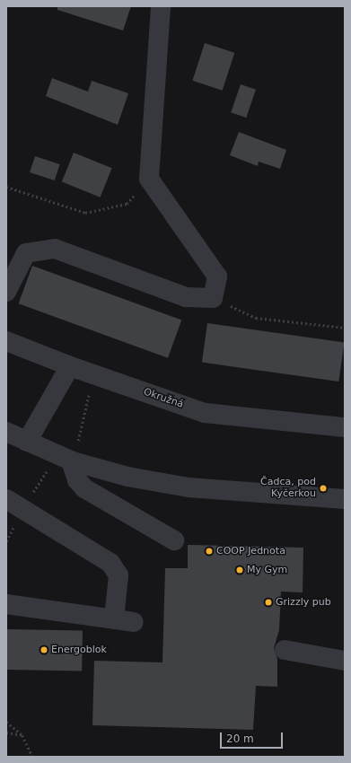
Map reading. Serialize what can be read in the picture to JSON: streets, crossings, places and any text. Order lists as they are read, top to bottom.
{
  "streets": {
    "street": ["Okružná"]
  },
  "places": [
    "Čadca, pod Kyčerkou",
    "COOP Jednota",
    "My Gym",
    "Grizzly pub",
    "Energoblok"
  ],
  "scale_bar": "20 m"
}
